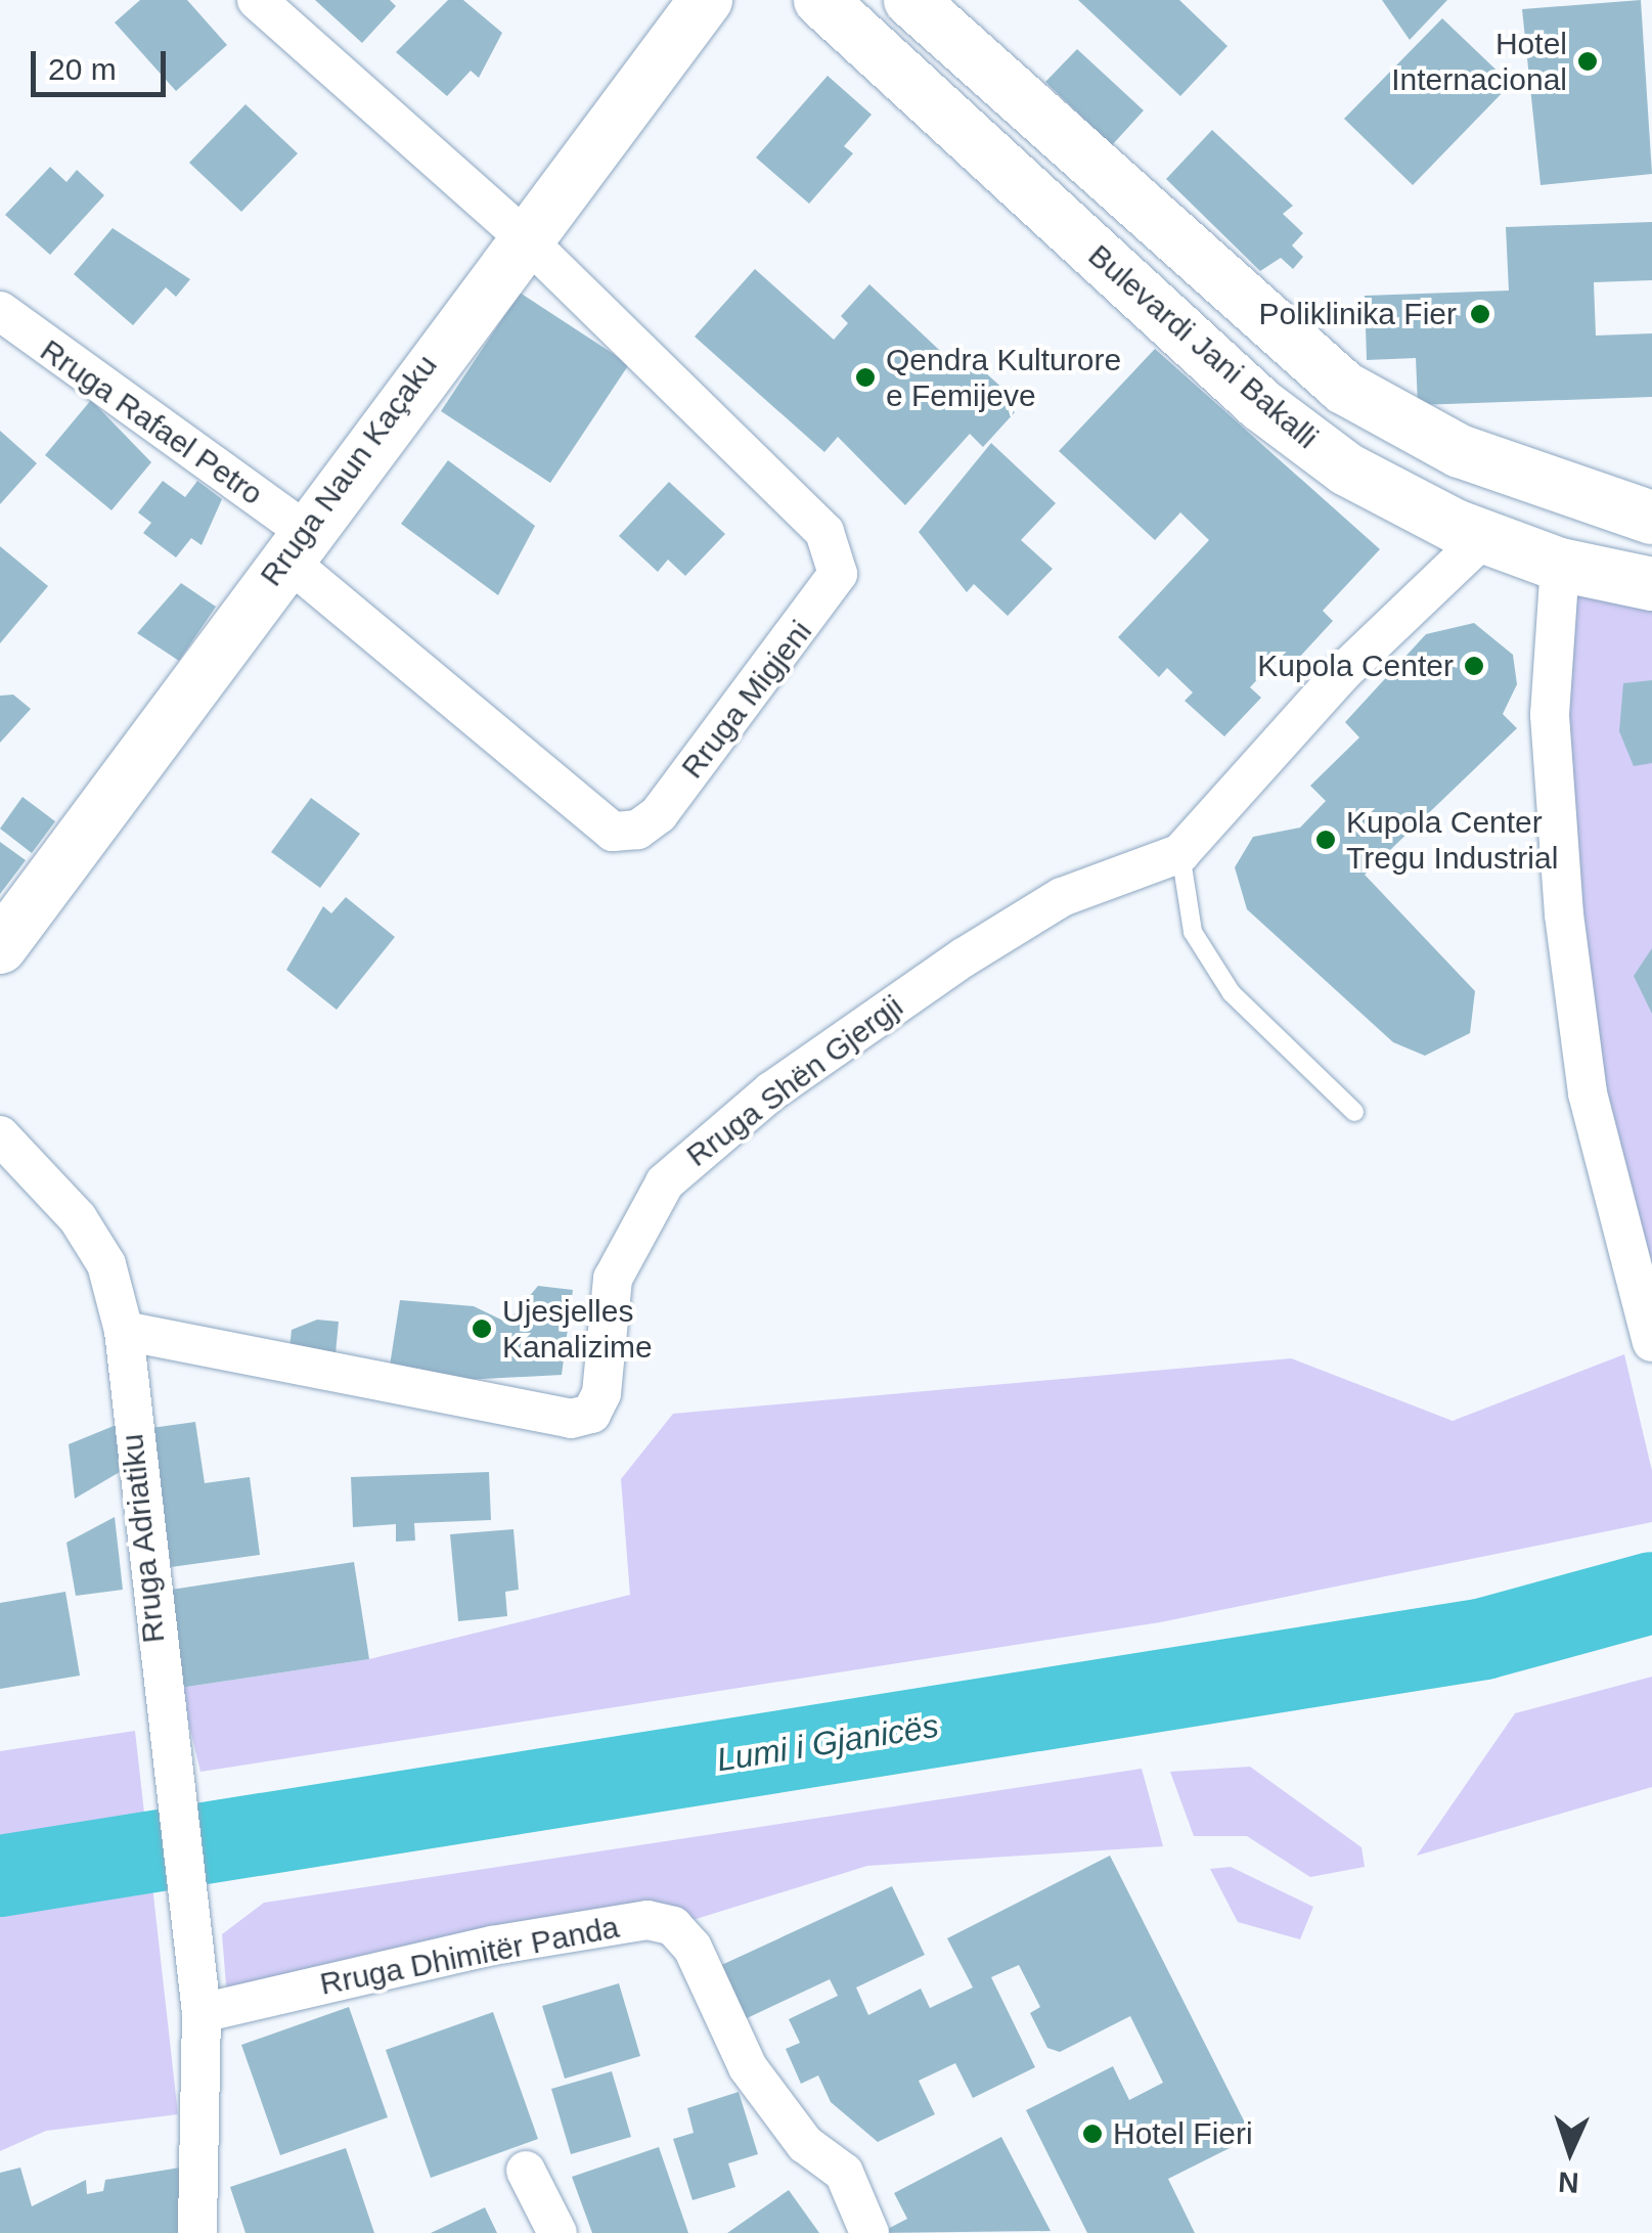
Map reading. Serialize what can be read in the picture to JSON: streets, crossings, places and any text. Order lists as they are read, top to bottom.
{
  "streets": {
    "main road": ["Bulevardi Jani Bakalli", "Rruga Naun Kaçaku"],
    "street": [
      "Rruga Rafael Petro",
      "Rruga Migjeni",
      "Rruga Shën Gjergji",
      "Rruga Adriatiku",
      "Rruga Dhimitër Panda"
    ]
  },
  "crossings": [
    ["Bulevardi Jani Bakalli", "Rruga Shën Gjergji"],
    ["Rruga Rafael Petro", "Rruga Naun Kaçaku"],
    ["Rruga Rafael Petro", "Rruga Migjeni"],
    ["Rruga Naun Kaçaku", "Rruga Migjeni"],
    ["Rruga Shën Gjergji", "Rruga Adriatiku"],
    ["Rruga Adriatiku", "Rruga Dhimitër Panda"]
  ],
  "water": ["Lumi i Gjanicës"],
  "places": [
    "Hotel Internacional",
    "Poliklinika Fier",
    "Qendra Kulturore e Femijeve",
    "Kupola Center",
    "Kupola Center Tregu Industrial",
    "Ujesjelles Kanalizime",
    "Hotel Fieri"
  ],
  "scale_bar": "20 m",
  "north": "bottom"
}
